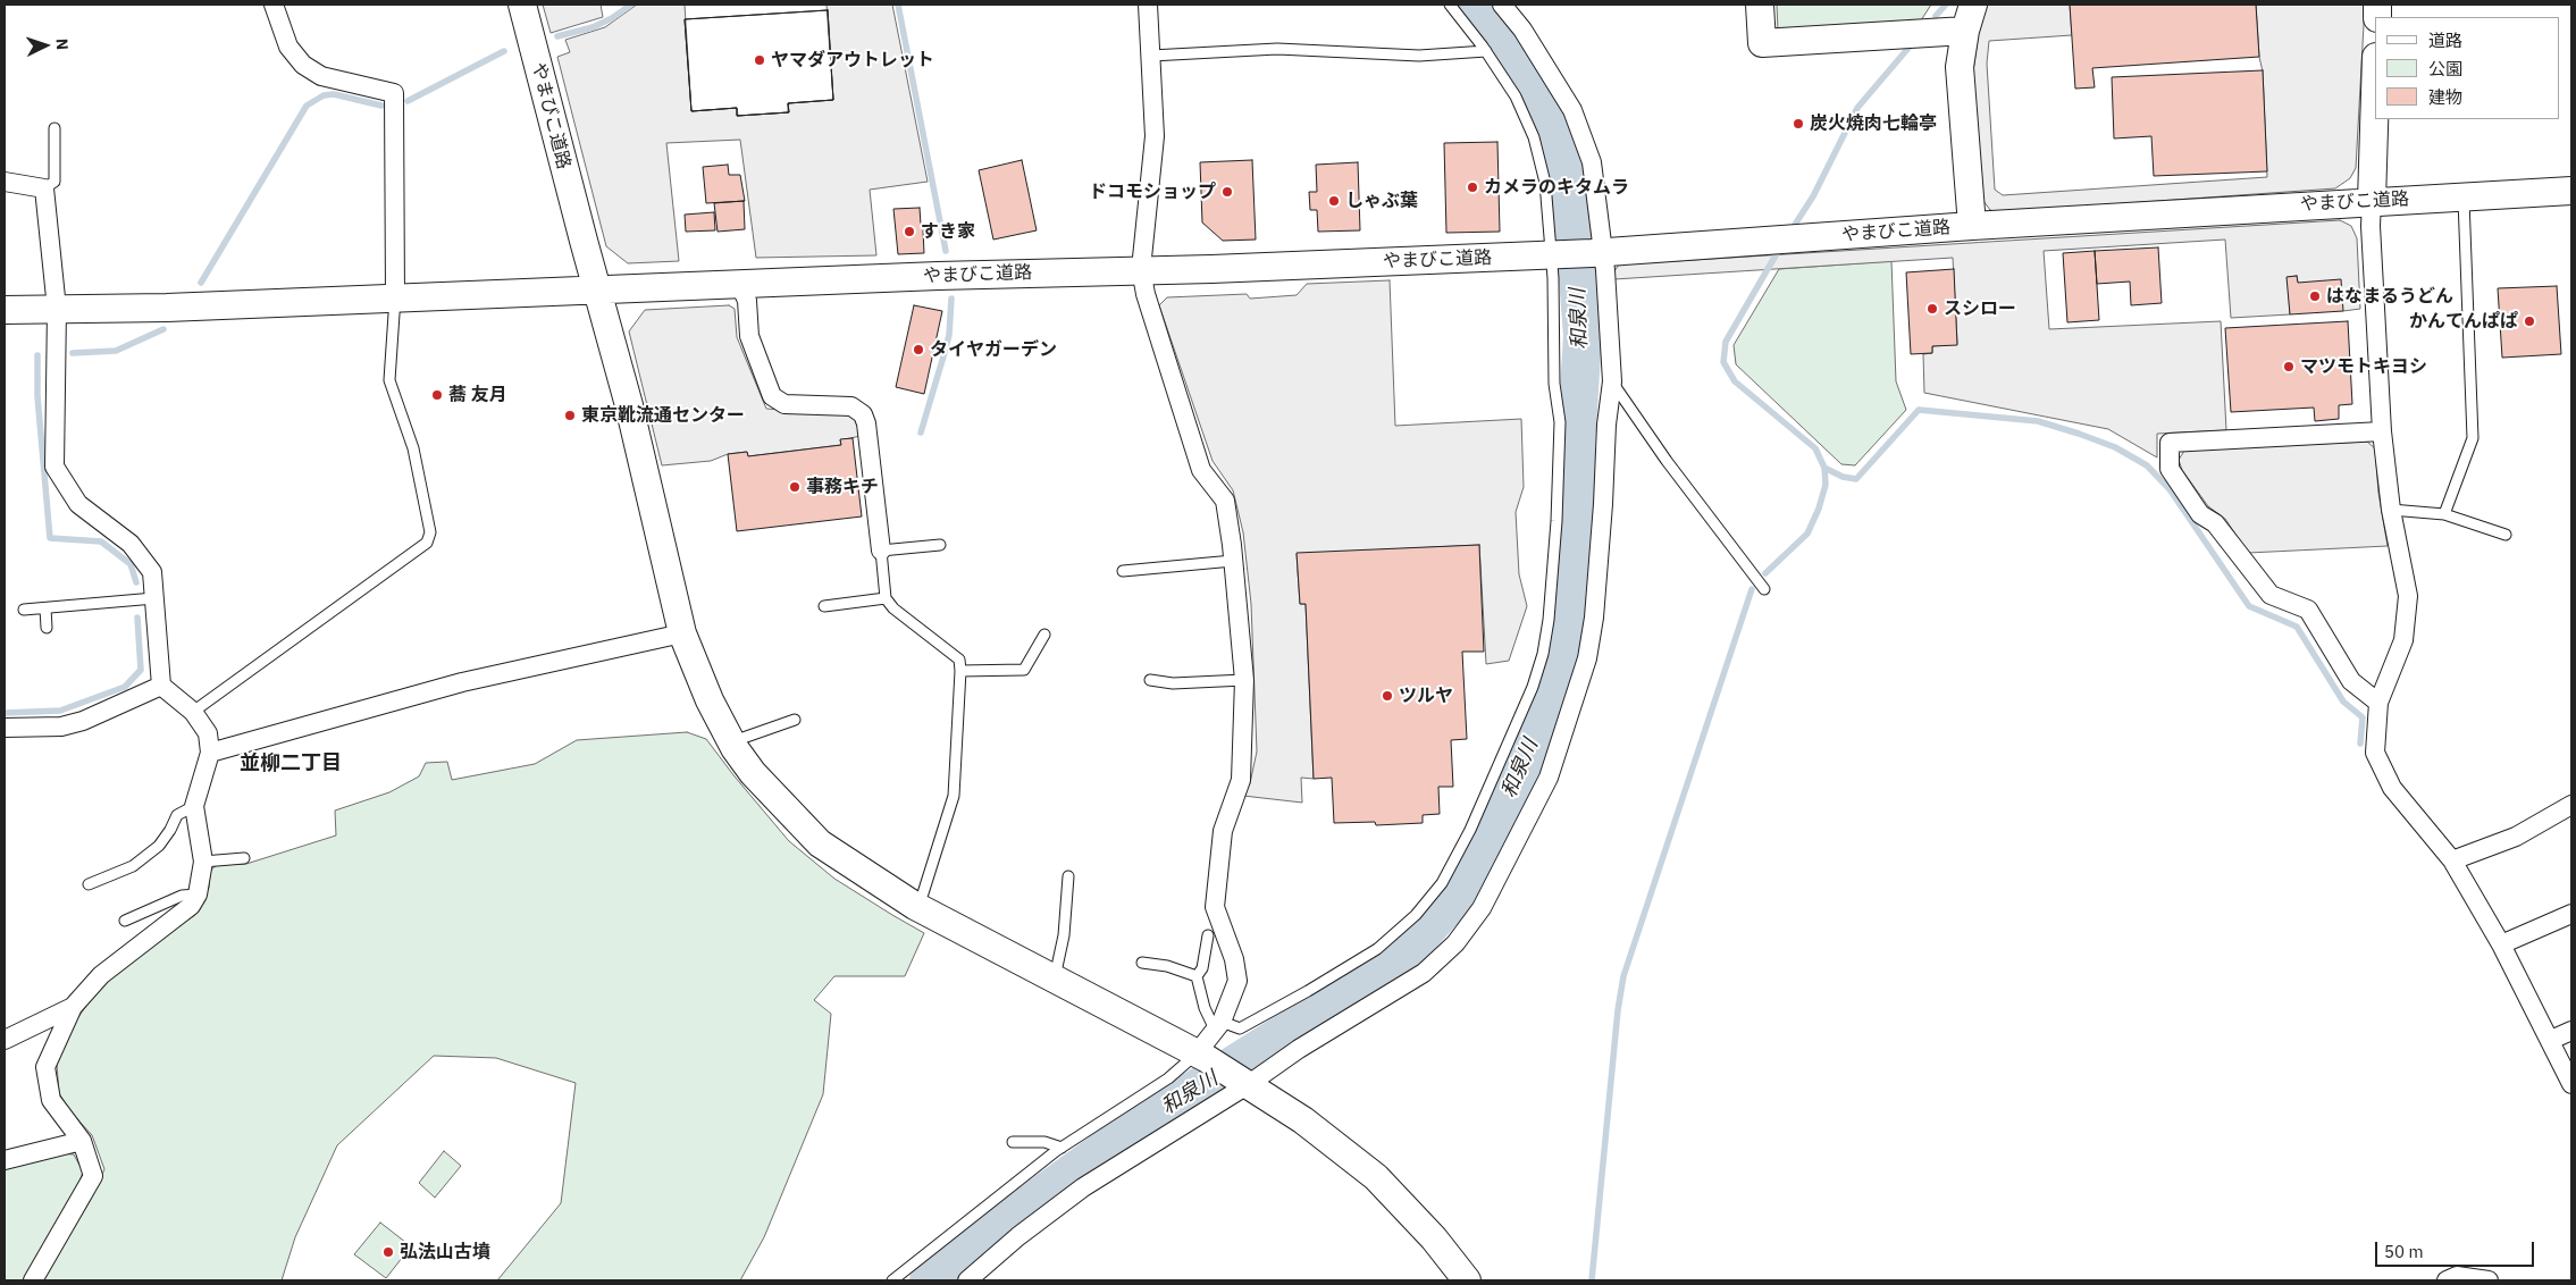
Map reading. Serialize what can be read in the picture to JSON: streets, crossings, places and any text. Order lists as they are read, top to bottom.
{
  "streets": {
    "street": ["やまびこ道路"]
  },
  "districts": ["並柳二丁目"],
  "water": ["和泉川"],
  "places": [
    "ヤマダアウトレット",
    "炭火焼肉七輪亭",
    "カメラのキタムラ",
    "ドコモショップ",
    "しゃぶ葉",
    "すき家",
    "はなまるうどん",
    "スシロー",
    "かんてんぱぱ",
    "タイヤガーデン",
    "マツモトキヨシ",
    "蕎 友月",
    "東京靴流通センター",
    "事務キチ",
    "ツルヤ",
    "弘法山古墳"
  ],
  "legend": ["道路", "公園", "建物"],
  "scale_bar": "50 m",
  "north": "right"
}
